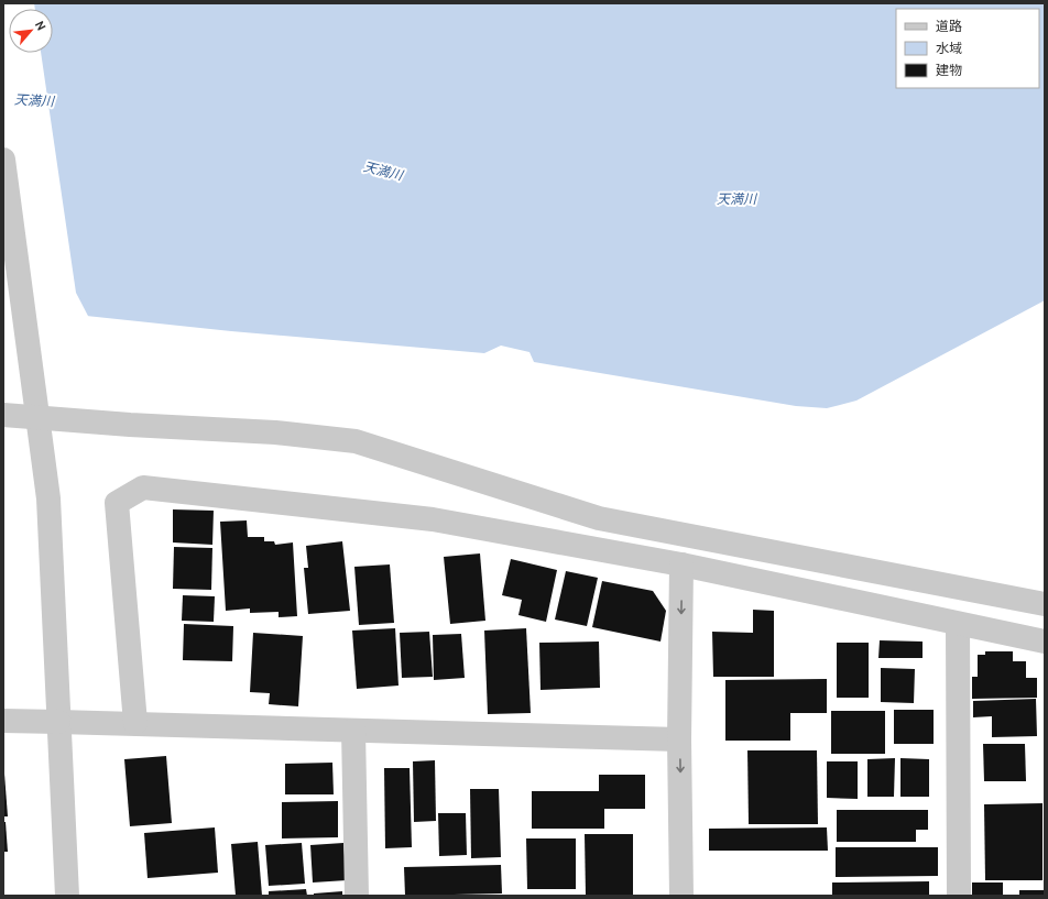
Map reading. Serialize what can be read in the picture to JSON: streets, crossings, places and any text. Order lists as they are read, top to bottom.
{
  "water": ["天満川"],
  "legend": ["道路", "水域", "建物"],
  "north": "top right"
}
